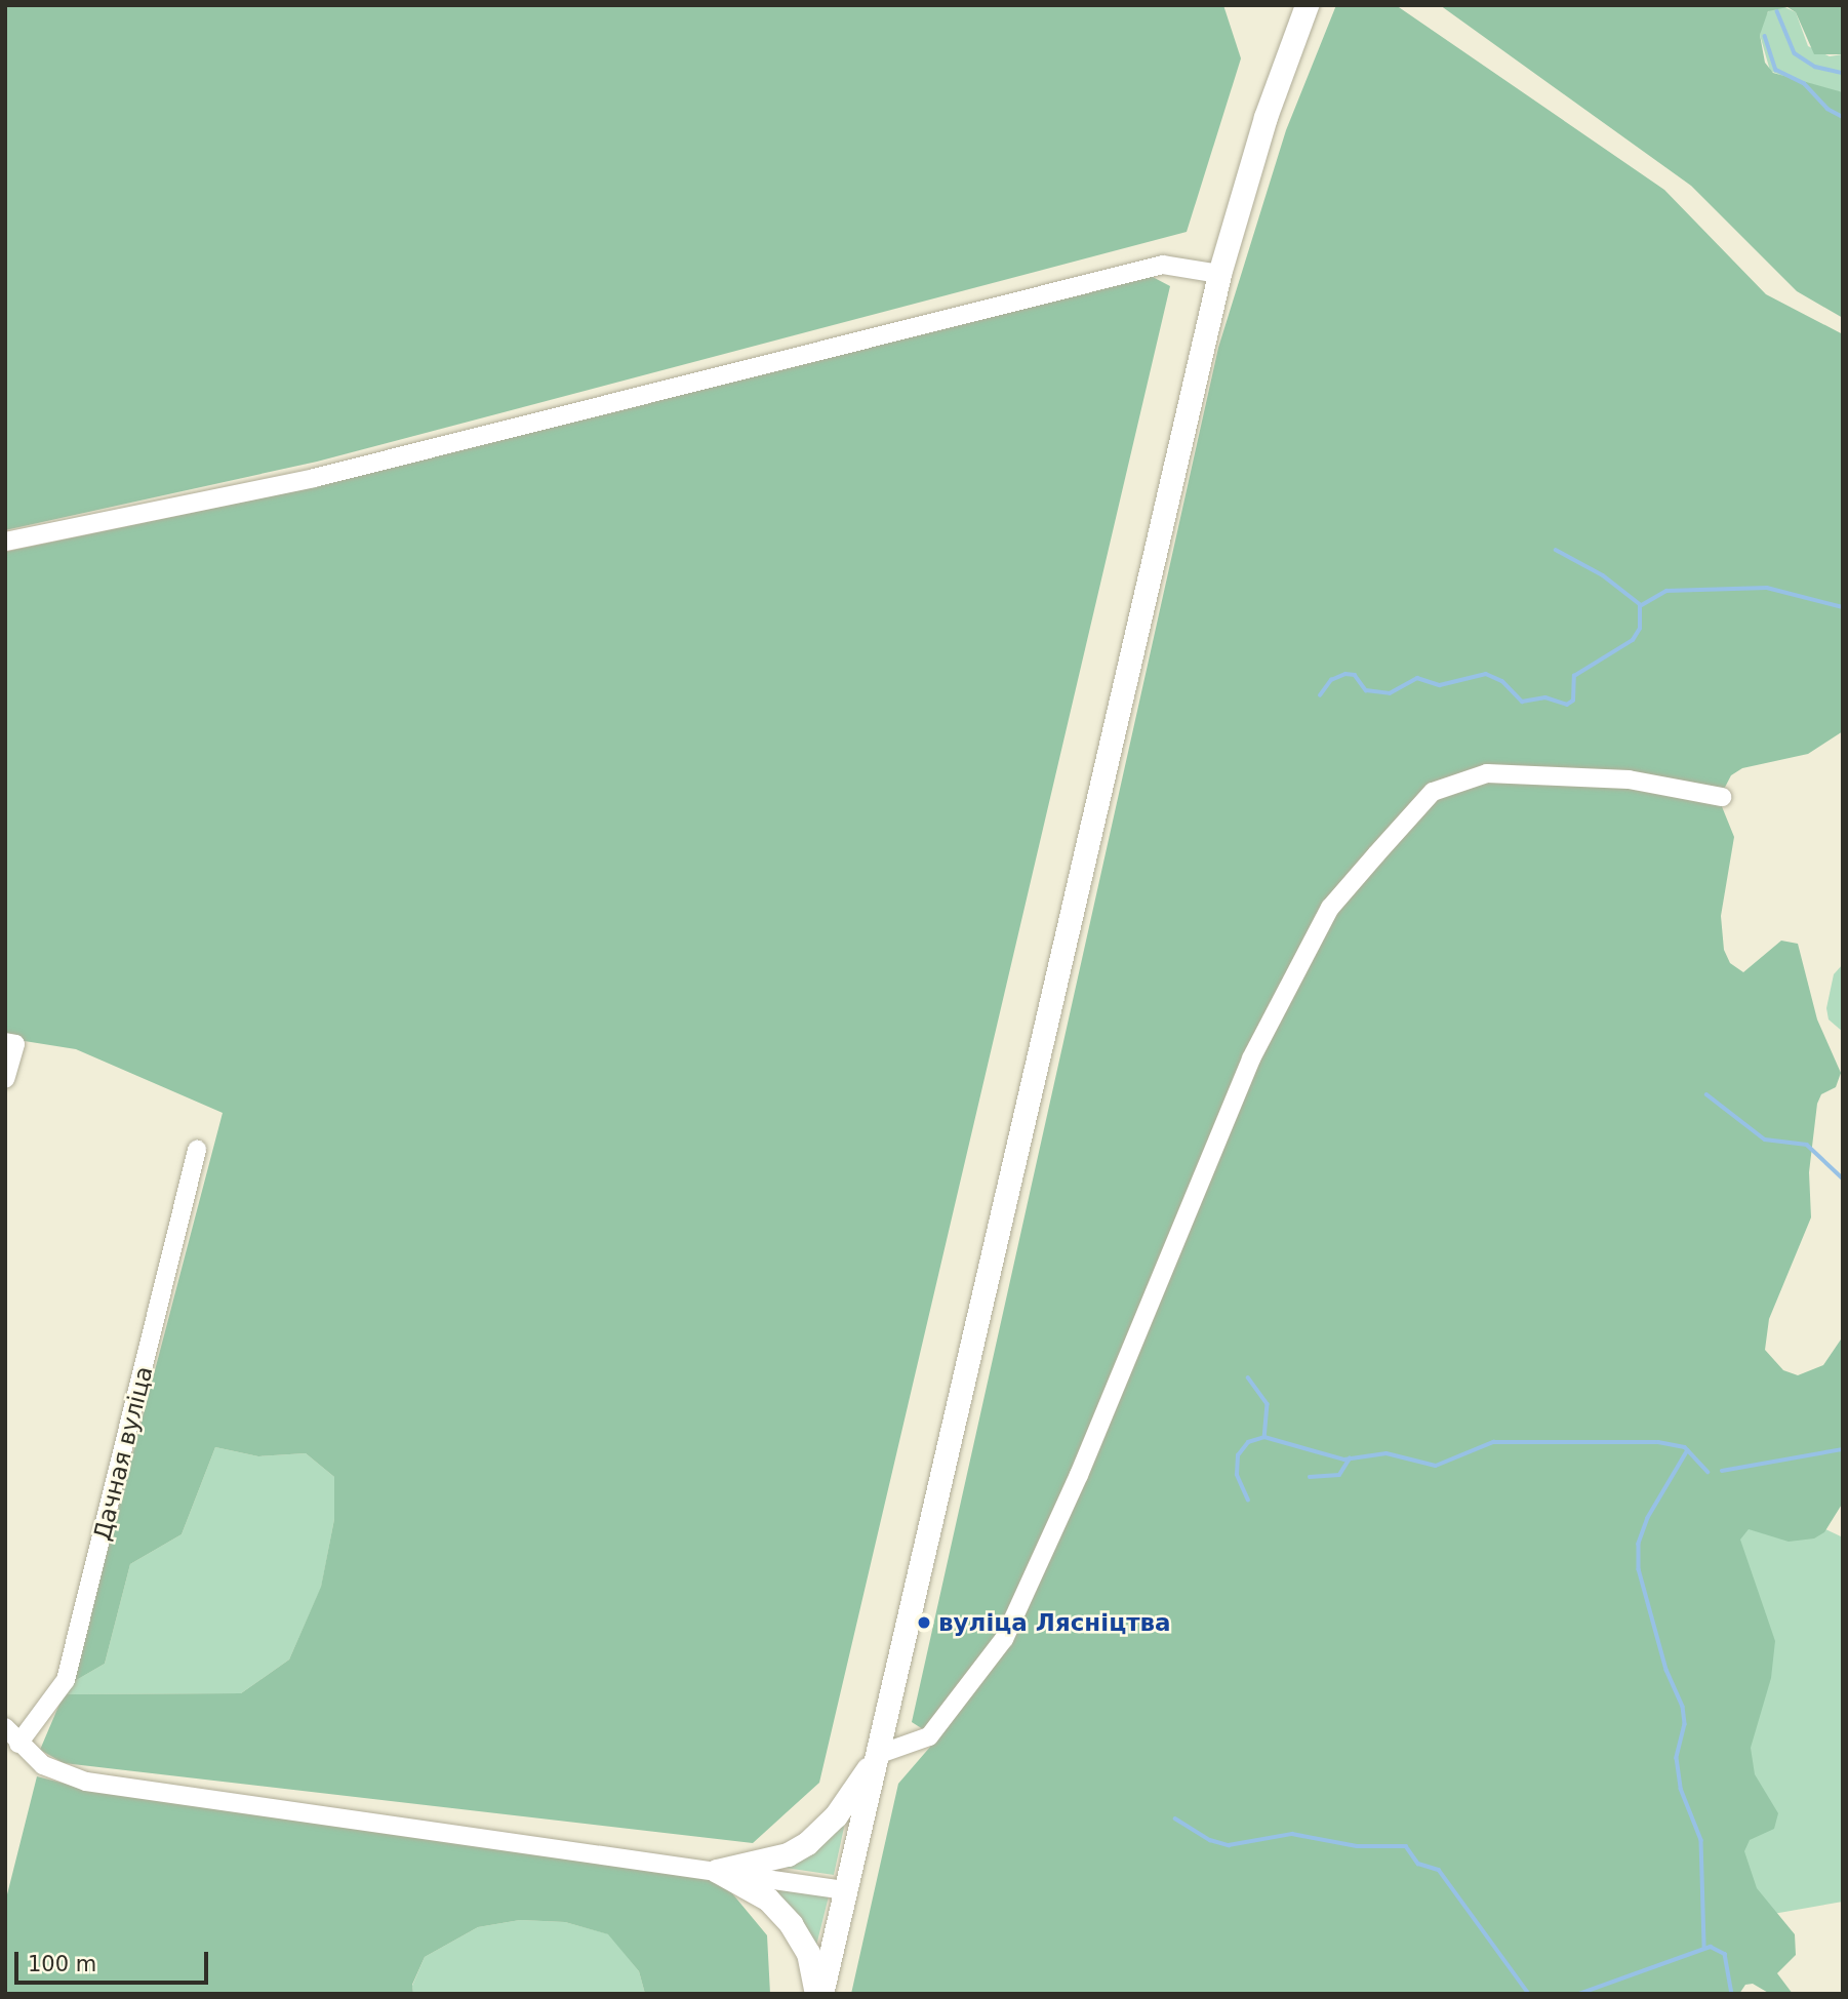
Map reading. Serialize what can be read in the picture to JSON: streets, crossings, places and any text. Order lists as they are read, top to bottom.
{
  "streets": {
    "street": ["Дачная вуліца"]
  },
  "places": ["вуліца Лясніцтва"],
  "scale_bar": "100 m"
}
